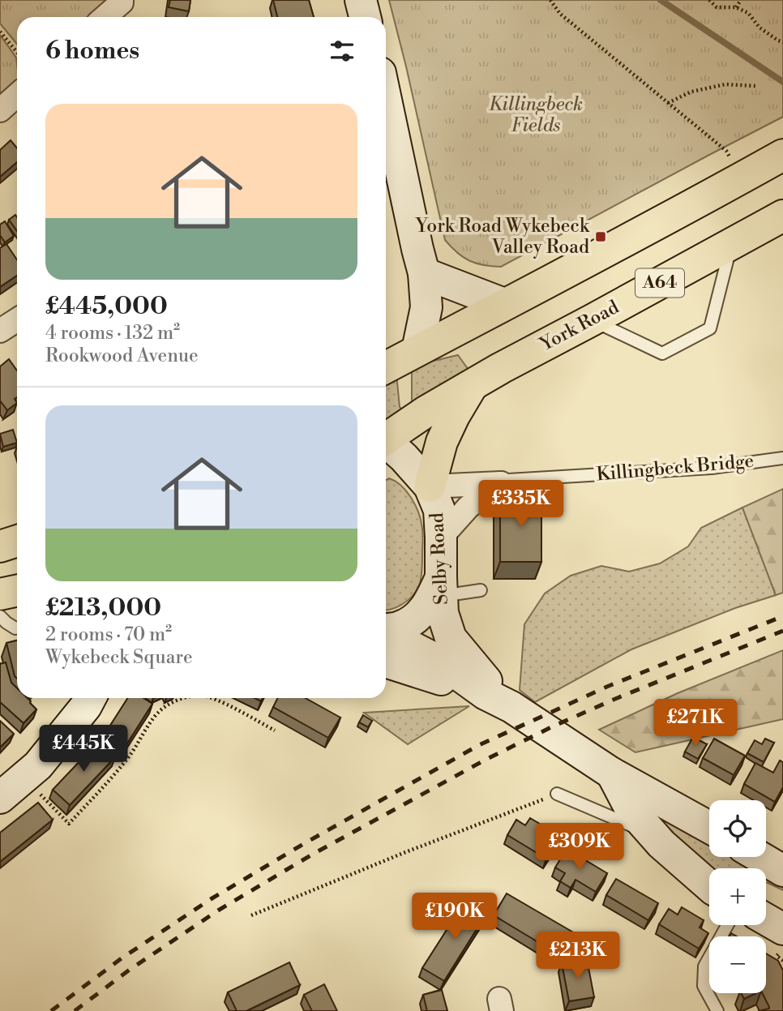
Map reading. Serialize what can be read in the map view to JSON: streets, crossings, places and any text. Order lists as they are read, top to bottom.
{
  "streets": {
    "highway": ["A64", "York Road"],
    "main road": ["Selby Road"],
    "street": ["Killingbeck Bridge"]
  },
  "crossings": [
    ["Killingbeck Bridge", "Selby Road"]
  ],
  "parks": ["Killingbeck Fields"],
  "places": {
    "transit": ["York Road Wykebeck Valley Road"]
  },
  "page": {
    "heading": "6 homes",
    "list": [
      {
        "name": "£445,000",
        "note": "4 rooms · 132 m² · Rookwood Avenue"
      },
      {
        "name": "£213,000",
        "note": "2 rooms · 70 m² · Wykebeck Square"
      }
    ],
    "price": [
      "£335K",
      "£271K",
      "£445K",
      "£309K",
      "£190K",
      "£213K"
    ],
    "map_buttons": ["+", "−"]
  }
}
